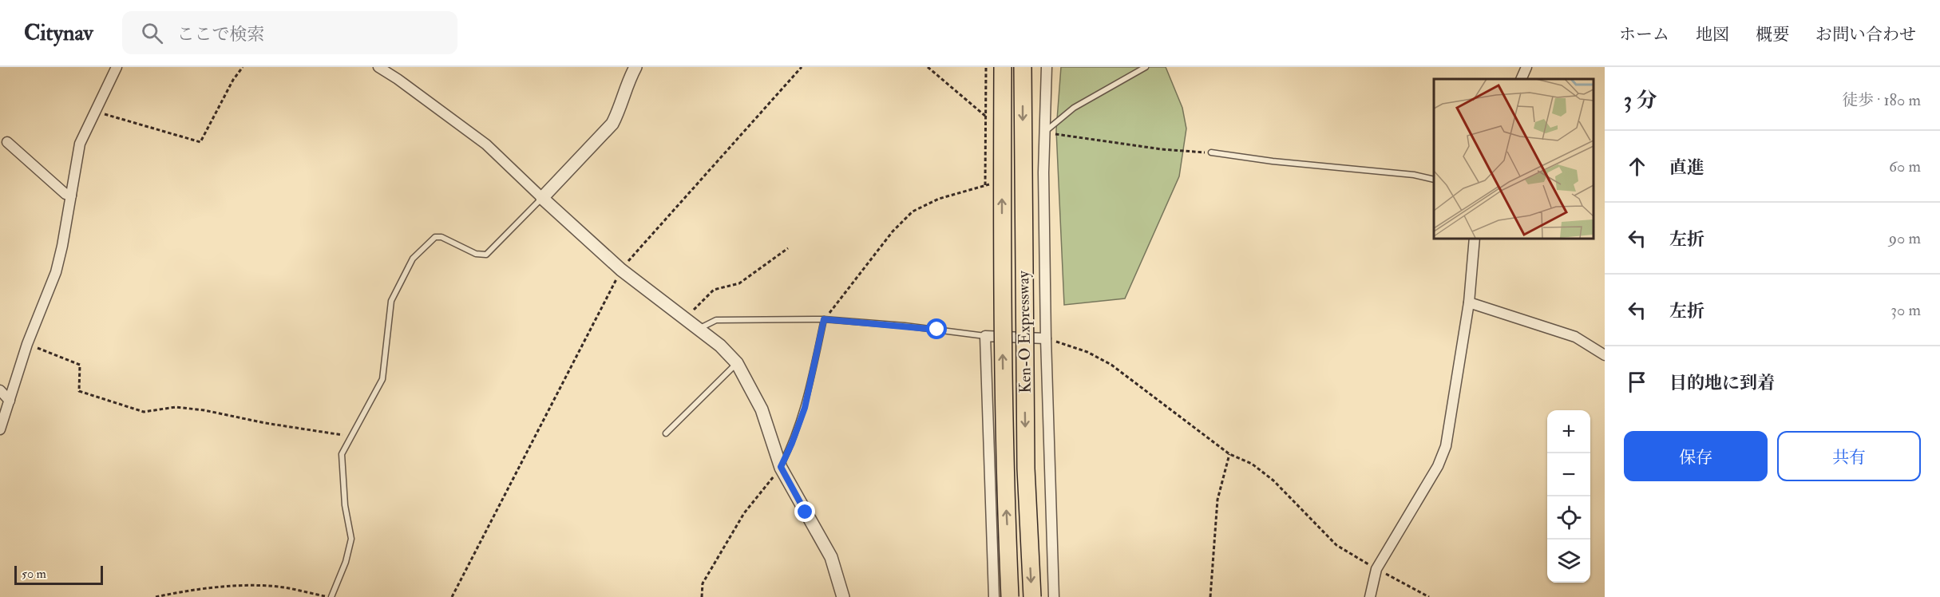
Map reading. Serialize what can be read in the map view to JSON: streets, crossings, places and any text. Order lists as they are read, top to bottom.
{
  "streets": {
    "highway": ["Ken-O Expressway"]
  },
  "scale_bar": "50 m",
  "page": {
    "header": "Citynav",
    "search": "ここで検索",
    "nav": [
      "ホーム",
      "地図",
      "概要",
      "お問い合わせ"
    ],
    "heading": ["3 分", "徒歩 · 180 m"],
    "list": [
      ["直進", "60 m"],
      ["左折", "90 m"],
      ["左折", "30 m"],
      "目的地に到着"
    ],
    "map_buttons": ["+", "−"],
    "buttons": ["保存", "共有"],
    "scale": "50 m"
  }
}
